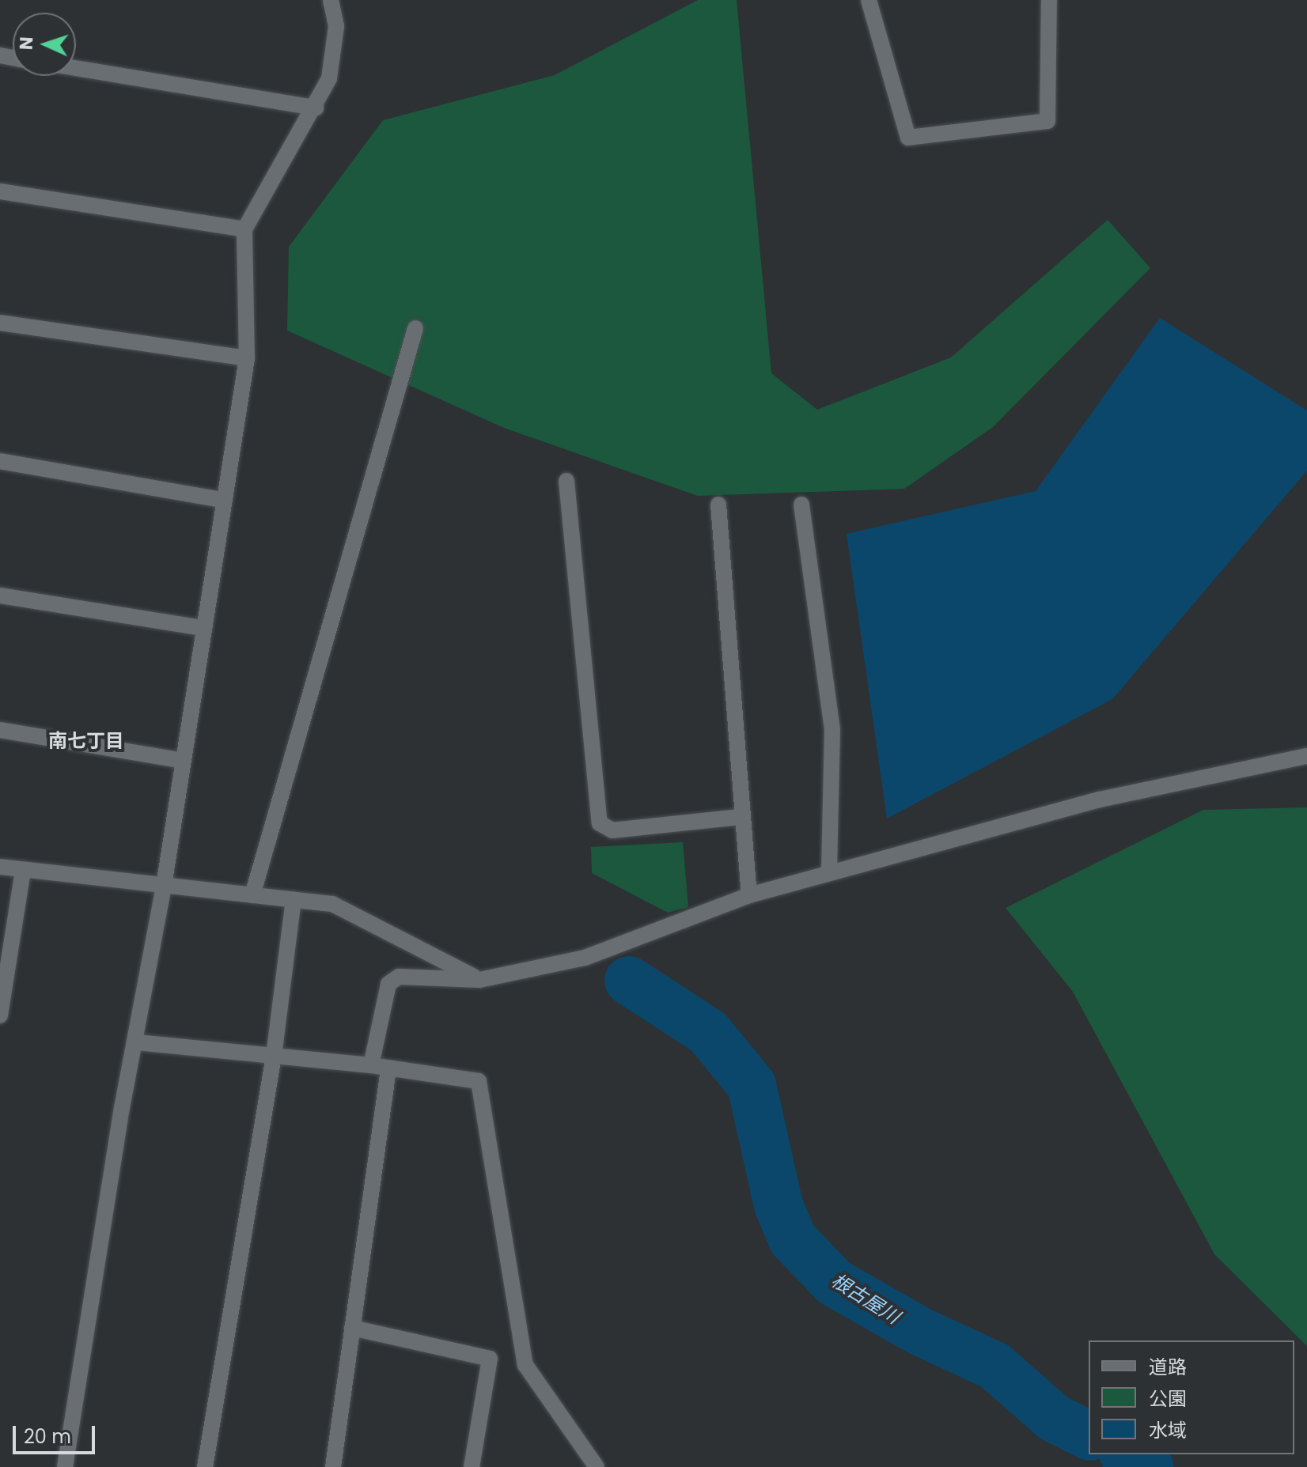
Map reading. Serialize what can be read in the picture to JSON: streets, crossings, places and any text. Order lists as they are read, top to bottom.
{
  "districts": ["南七丁目"],
  "water": ["根古屋川"],
  "legend": ["道路", "公園", "水域"],
  "scale_bar": "20 m",
  "north": "left"
}
